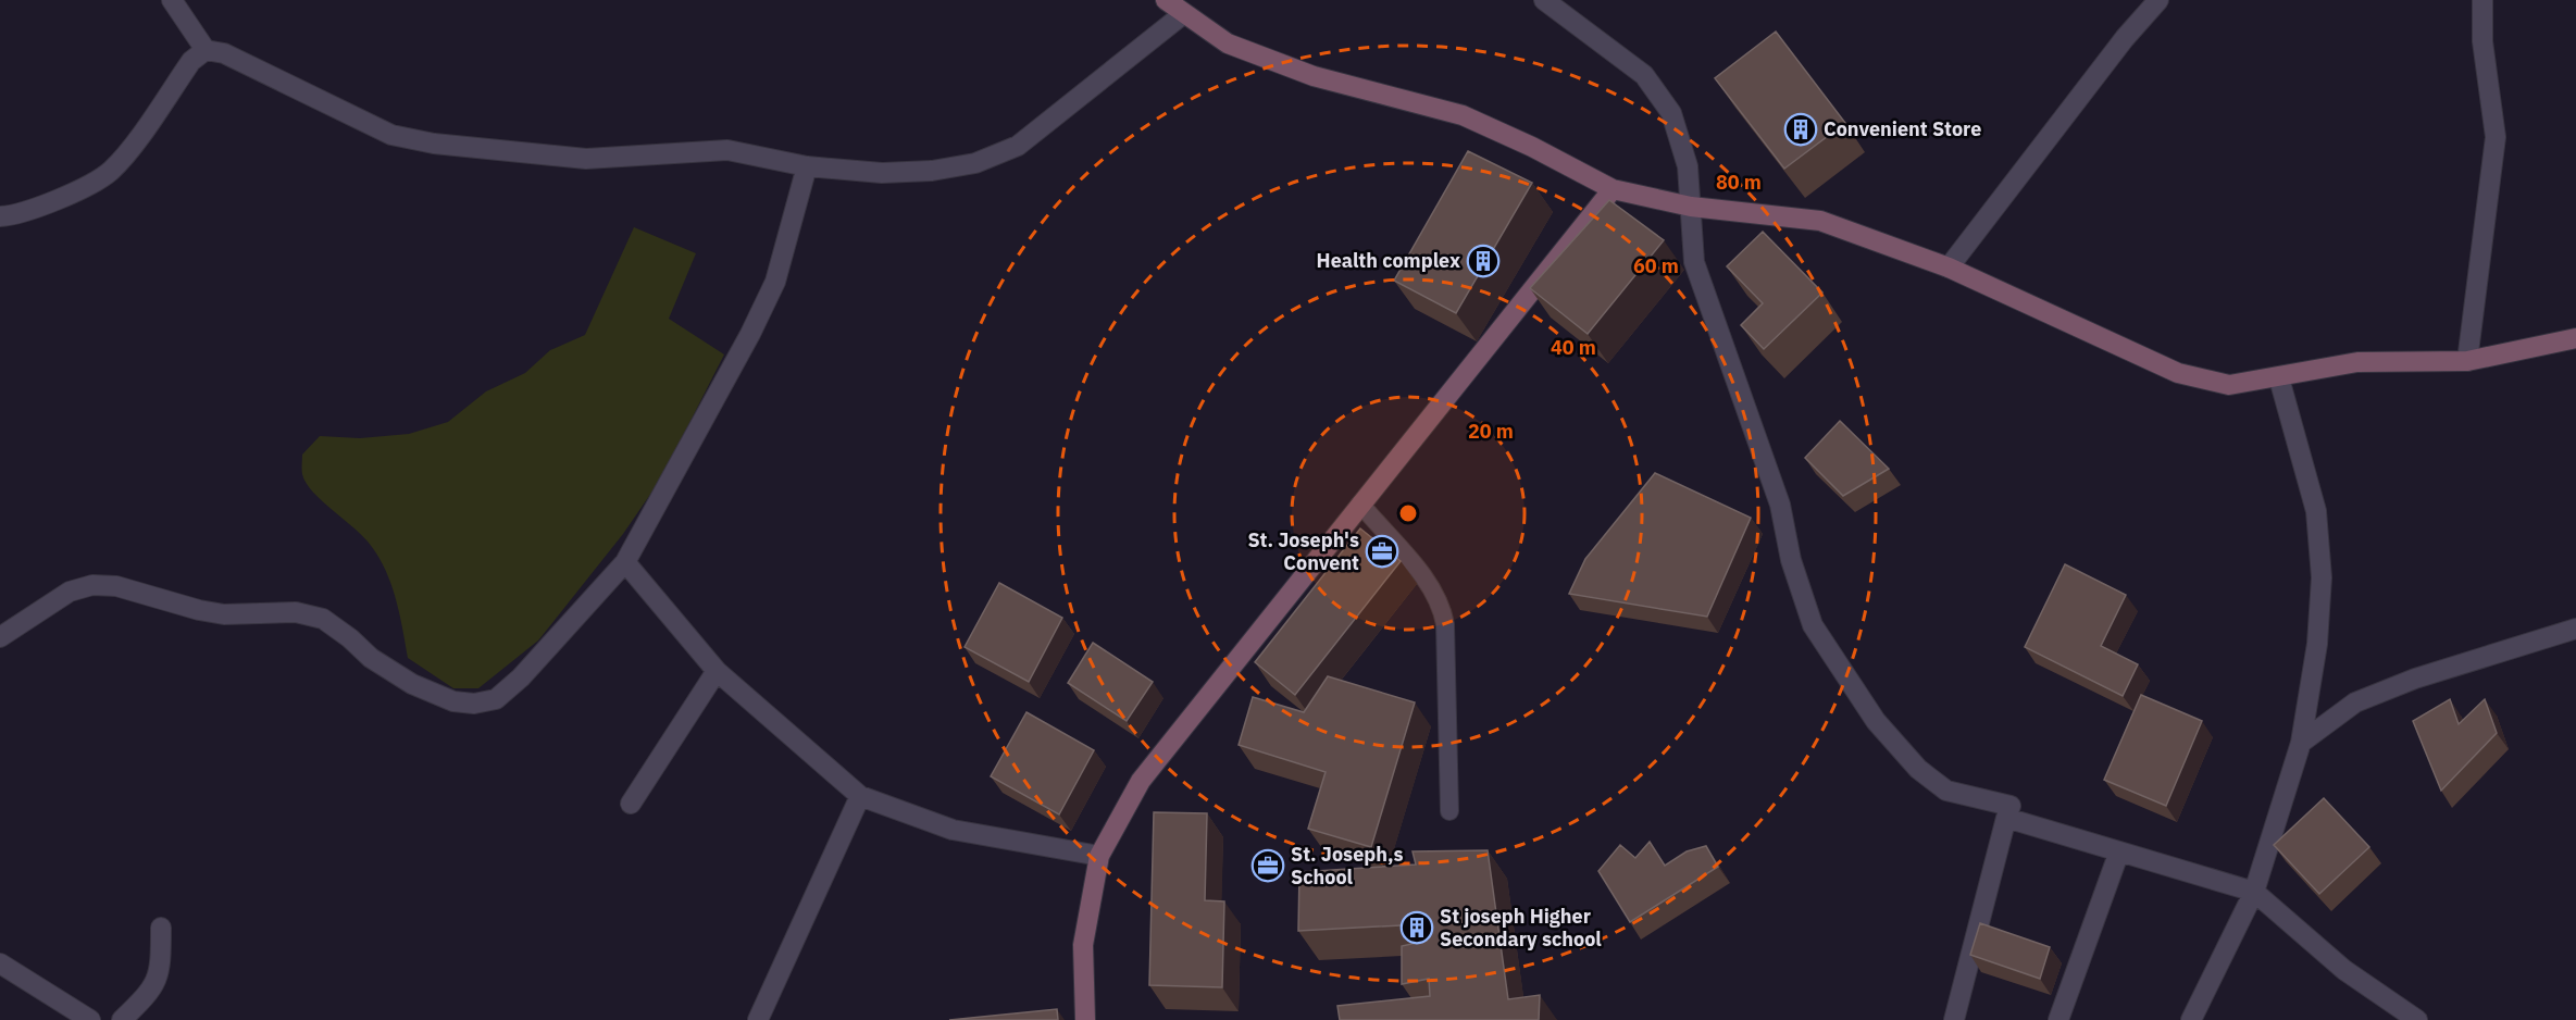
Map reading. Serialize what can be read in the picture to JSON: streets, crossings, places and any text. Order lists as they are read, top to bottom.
{
  "places": {
    "building": ["Convenient Store", "Health complex", "St joseph Higher Secondary school"],
    "office": ["St. Joseph's Convent", "St. Joseph,s School"]
  },
  "rings": [
    "80 m",
    "60 m",
    "40 m",
    "20 m"
  ]
}
